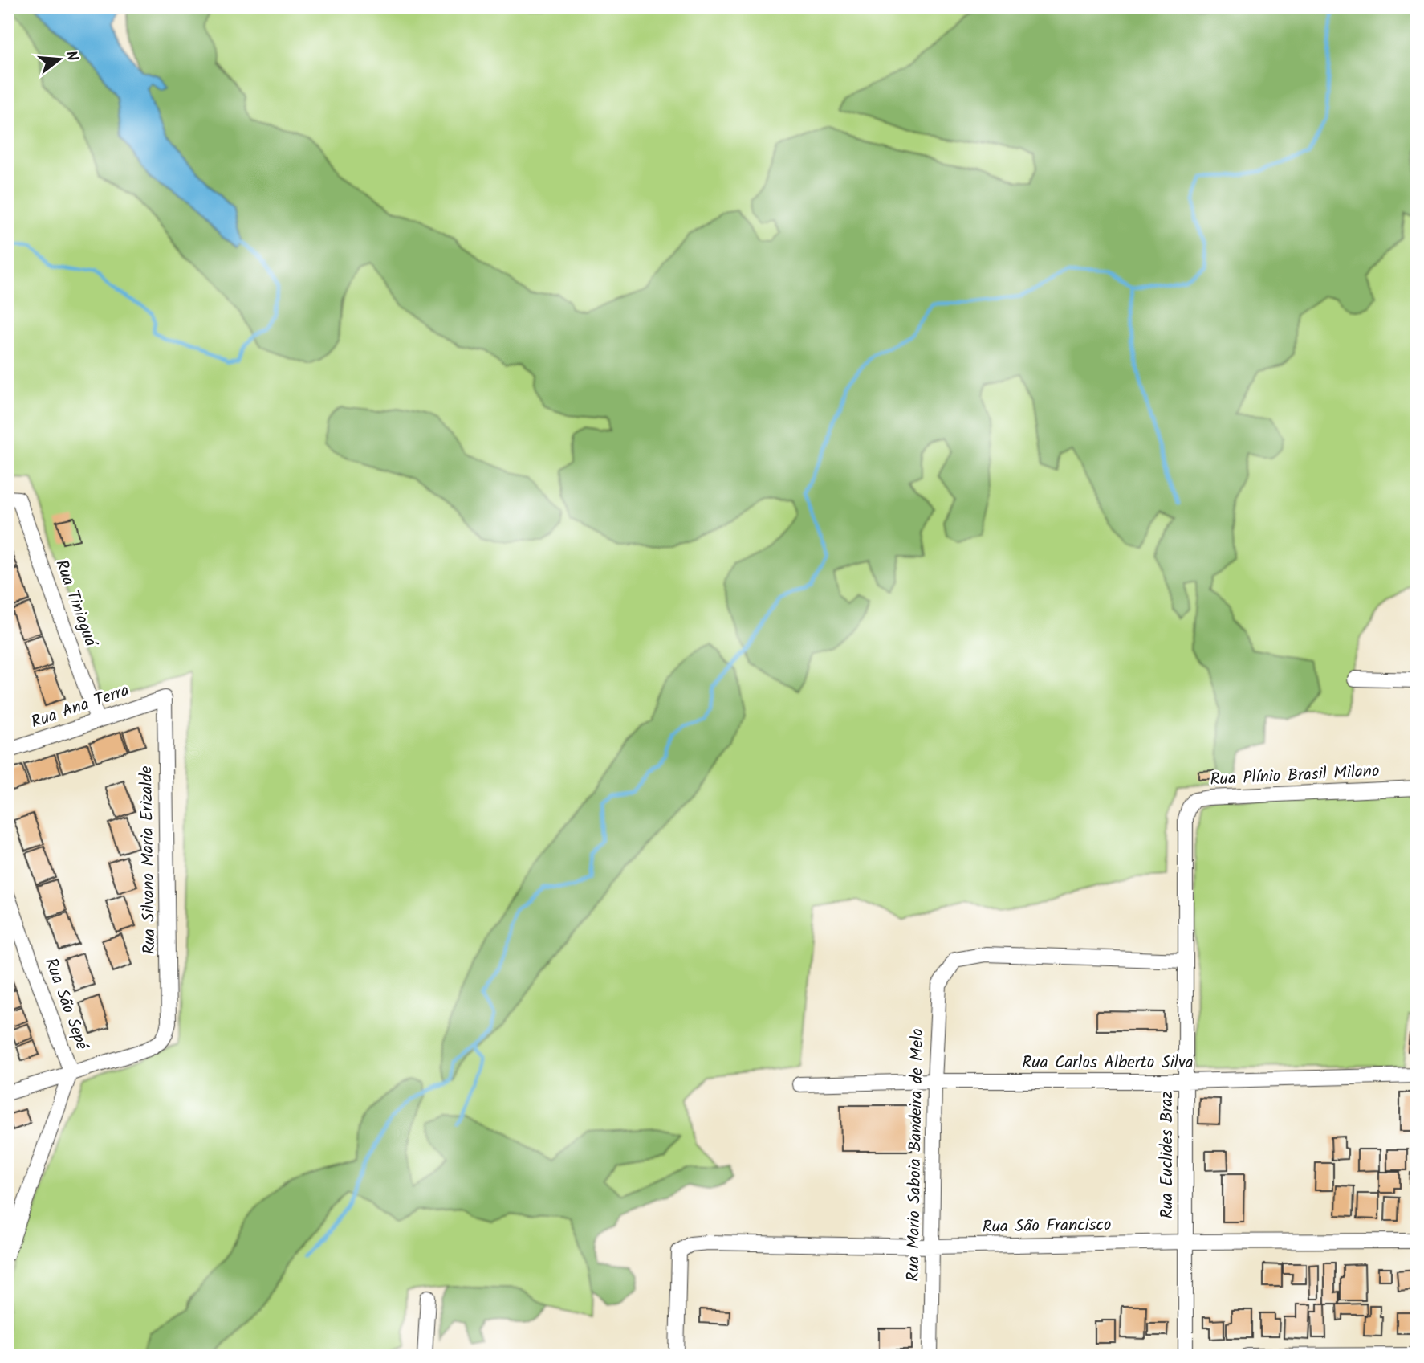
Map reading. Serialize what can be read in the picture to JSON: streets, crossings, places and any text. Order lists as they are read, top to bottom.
{
  "streets": {
    "street": [
      "Rua Tiniaguá",
      "Rua Ana Terra",
      "Rua Plínio Brasil Milano",
      "Rua Silvano Maria Erizalde",
      "Rua São Sepé",
      "Rua Carlos Alberto Silva",
      "Rua Mario Saboia Bandeira de Melo",
      "Rua Euclides Braz",
      "Rua São Francisco"
    ]
  },
  "crossings": [
    ["Rua Tiniaguá", "Rua Ana Terra"],
    ["Rua Ana Terra", "Rua Silvano Maria Erizalde"],
    ["Rua Plínio Brasil Milano", "Rua Euclides Braz"],
    ["Rua Silvano Maria Erizalde", "Rua São Sepé"],
    ["Rua Carlos Alberto Silva", "Rua Mario Saboia Bandeira de Melo"],
    ["Rua Carlos Alberto Silva", "Rua Euclides Braz"],
    ["Rua Mario Saboia Bandeira de Melo", "Rua Euclides Braz"],
    ["Rua Mario Saboia Bandeira de Melo", "Rua São Francisco"],
    ["Rua Euclides Braz", "Rua São Francisco"]
  ],
  "north": "right"
}
